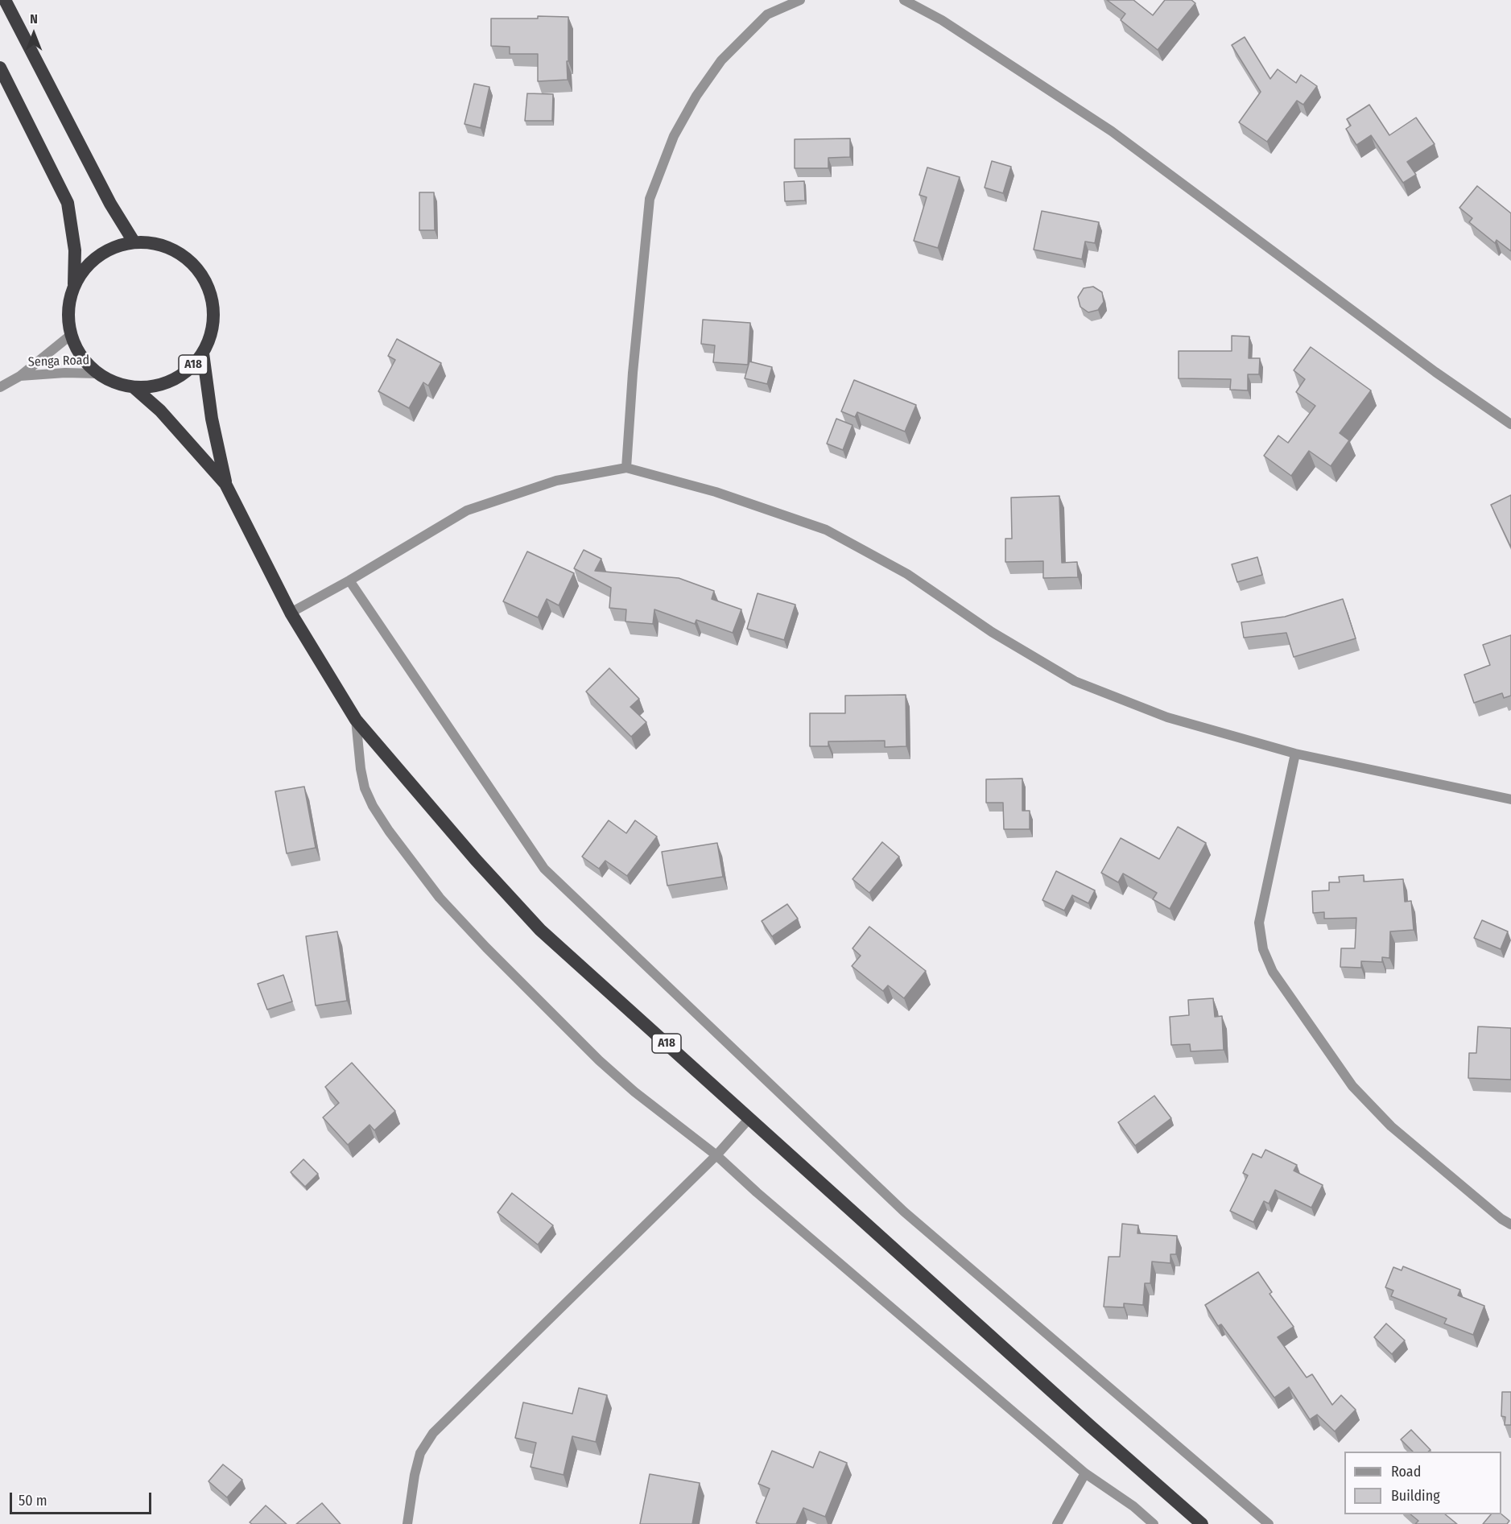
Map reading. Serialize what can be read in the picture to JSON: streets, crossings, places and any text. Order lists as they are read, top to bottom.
{
  "streets": {
    "highway": ["A18"],
    "street": ["Senga Road"]
  },
  "crossings": [
    ["Senga Road", "A18"]
  ],
  "legend": ["Road", "Building"],
  "scale_bar": "50 m",
  "north": "top"
}
